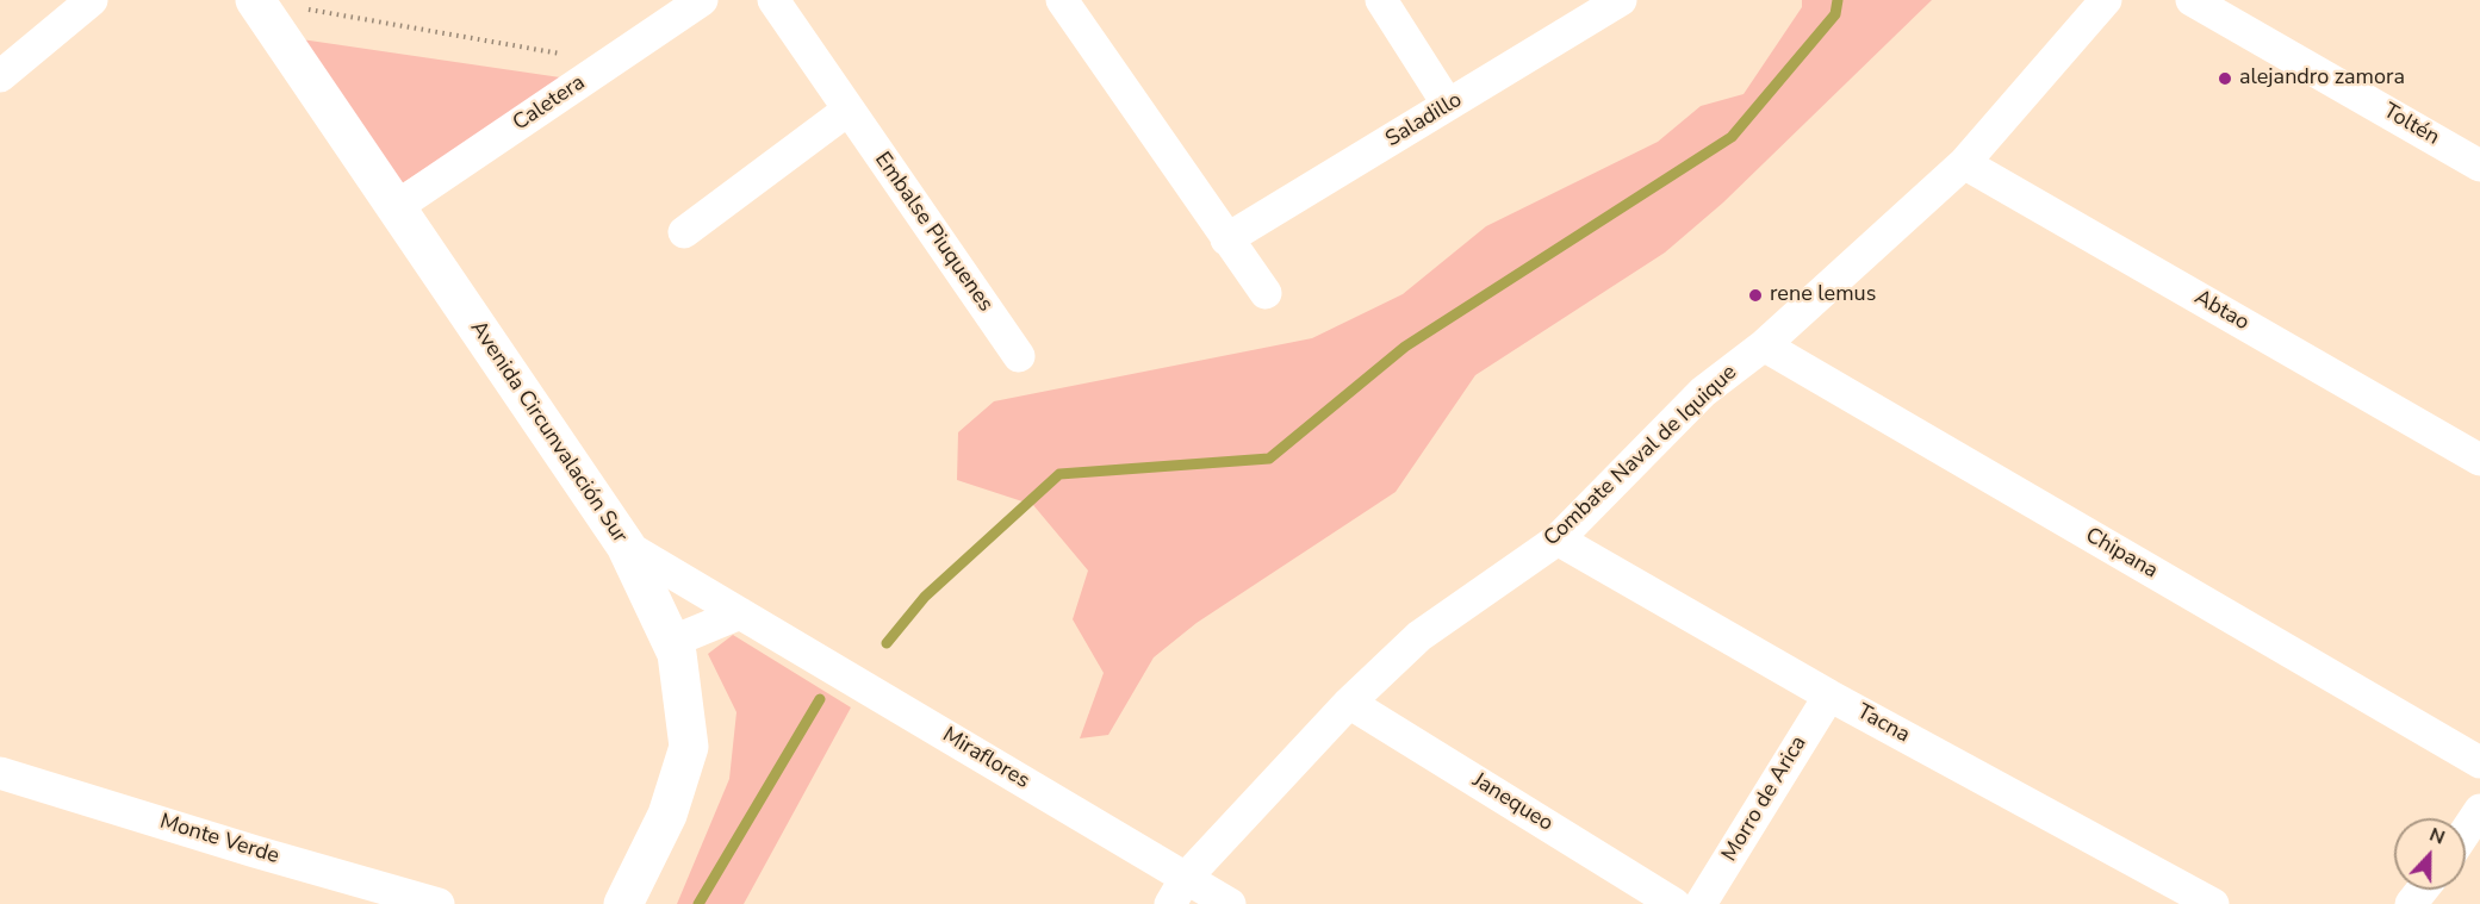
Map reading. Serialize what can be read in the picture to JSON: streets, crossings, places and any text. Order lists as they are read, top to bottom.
{
  "streets": {
    "main road": ["Avenida Circunvalación Sur"],
    "street": [
      "Caletera",
      "Saladillo",
      "Toltén",
      "Embalse Piuquenes",
      "Abtao",
      "Combate Naval de Iquique",
      "Chipana",
      "Tacna",
      "Miraflores",
      "Morro de Arica",
      "Janequeo",
      "Monte Verde"
    ]
  },
  "crossings": [
    ["Caletera", "Avenida Circunvalación Sur"],
    ["Abtao", "Combate Naval de Iquique"],
    ["Avenida Circunvalación Sur", "Miraflores"],
    ["Combate Naval de Iquique", "Chipana"],
    ["Combate Naval de Iquique", "Tacna"],
    ["Combate Naval de Iquique", "Miraflores"],
    ["Combate Naval de Iquique", "Janequeo"],
    ["Tacna", "Morro de Arica"]
  ],
  "places": ["alejandro zamora", "rene lemus"],
  "north": "top"
}
